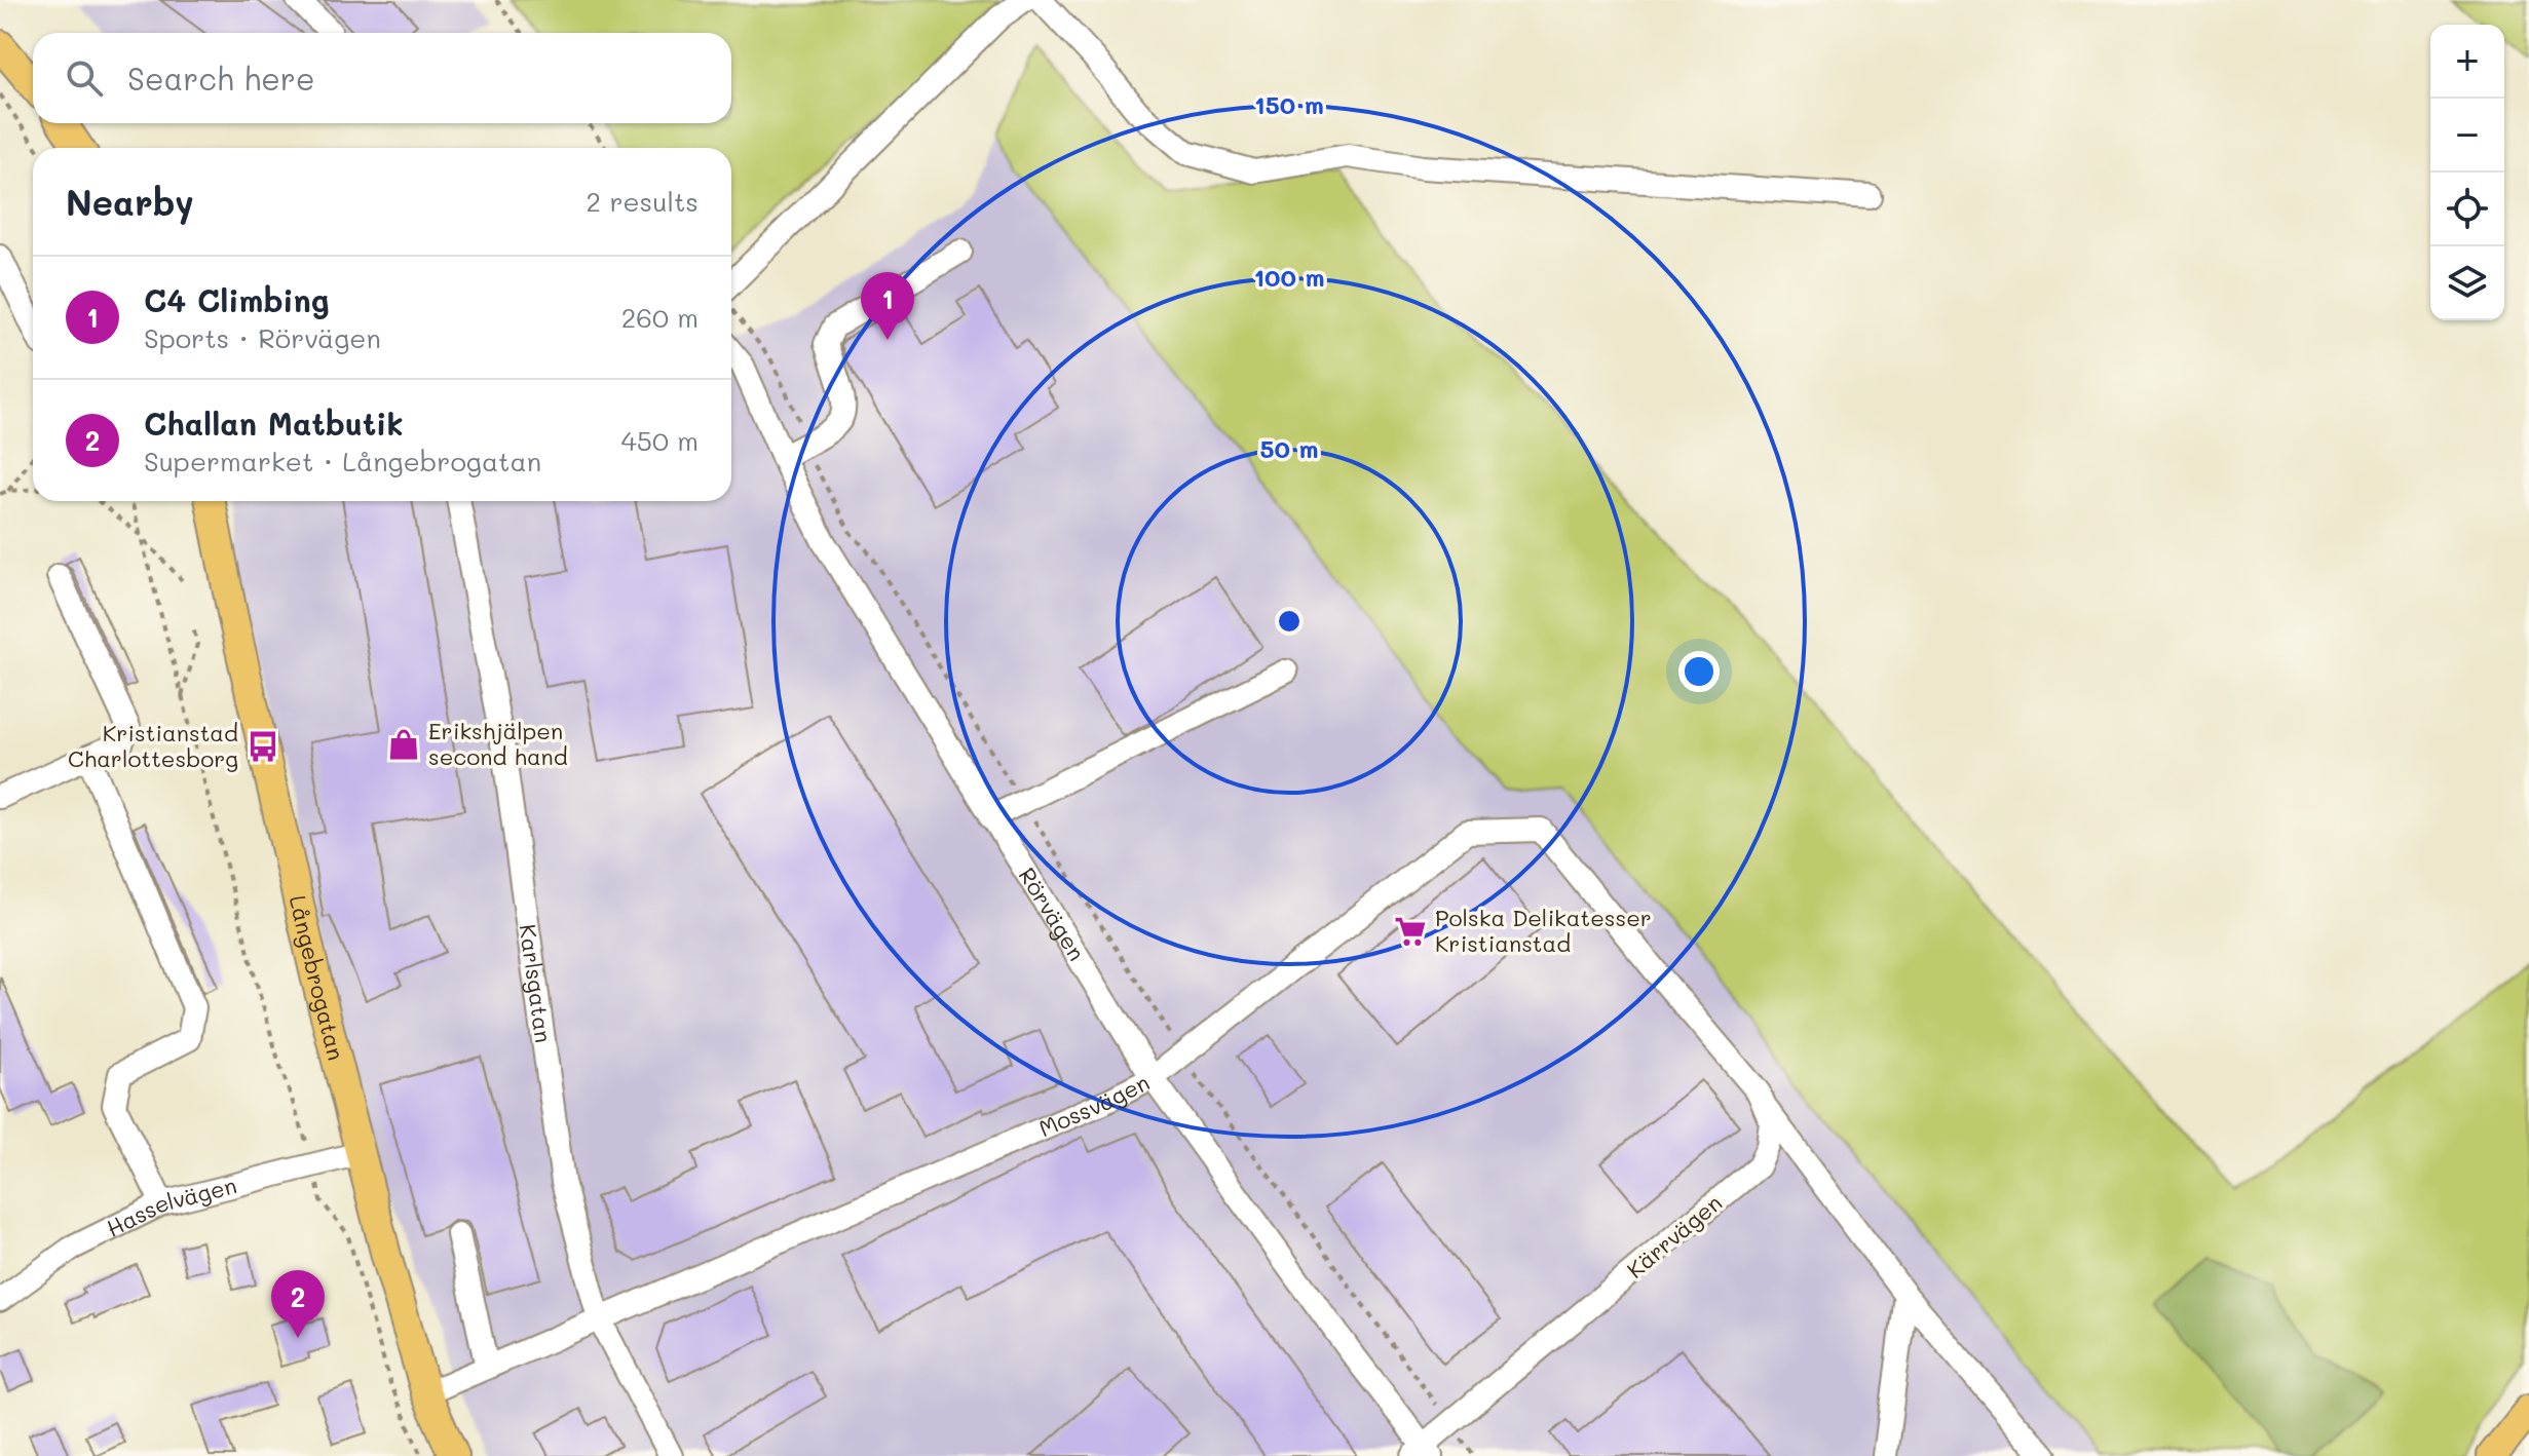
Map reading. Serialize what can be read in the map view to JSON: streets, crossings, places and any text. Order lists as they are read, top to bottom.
{
  "streets": {
    "main road": ["Långebrogatan"],
    "street": [
      "Rörvägen",
      "Karlsgatan",
      "Mossvägen",
      "Hasselvägen",
      "Kärrvägen"
    ]
  },
  "crossings": [
    ["Rörvägen", "Mossvägen"],
    ["Rörvägen", "Kärrvägen"],
    ["Långebrogatan", "Mossvägen"],
    ["Långebrogatan", "Hasselvägen"],
    ["Karlsgatan", "Mossvägen"],
    ["Mossvägen", "Kärrvägen"]
  ],
  "places": {
    "shop": ["Erikshjälpen second hand"],
    "bus stop": ["Kristianstad Charlottesborg"],
    "supermarket": ["Polska Delikatesser Kristianstad"]
  },
  "page": {
    "map_buttons": ["+", "−"],
    "search": "Search here",
    "heading": ["Nearby", "2 results"],
    "list": [
      {
        "mark": "1",
        "name": "C4 Climbing",
        "note": "Sports · Rörvägen",
        "value": "260 m"
      },
      {
        "mark": "2",
        "name": "Challan Matbutik",
        "note": "Supermarket · Långebrogatan",
        "value": "450 m"
      }
    ],
    "pins": ["1", "2"]
  },
  "rings": ["150 m", "100 m", "50 m"]
}
